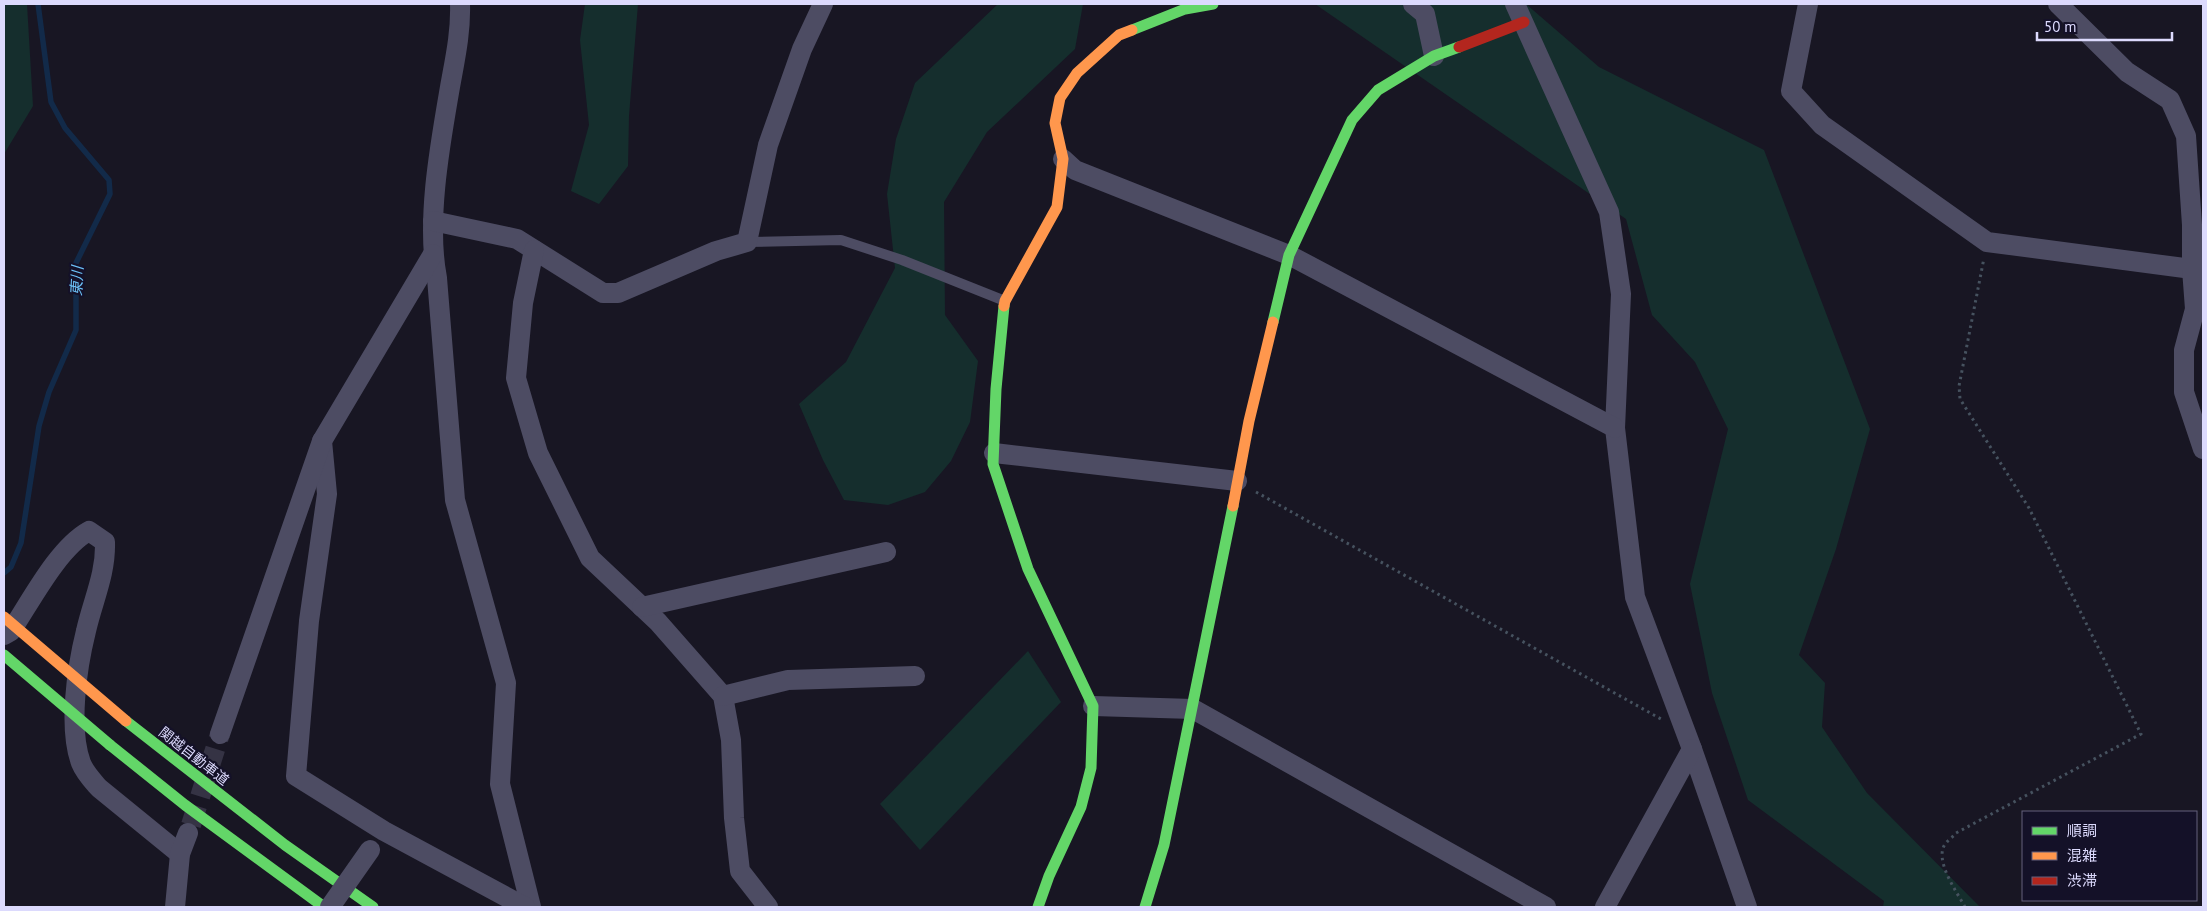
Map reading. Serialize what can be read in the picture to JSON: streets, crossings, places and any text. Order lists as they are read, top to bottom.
{
  "streets": {
    "main road": ["関越自動車道"]
  },
  "water": ["東川"],
  "legend": ["順調", "混雑", "渋滞"],
  "scale_bar": "50 m"
}
